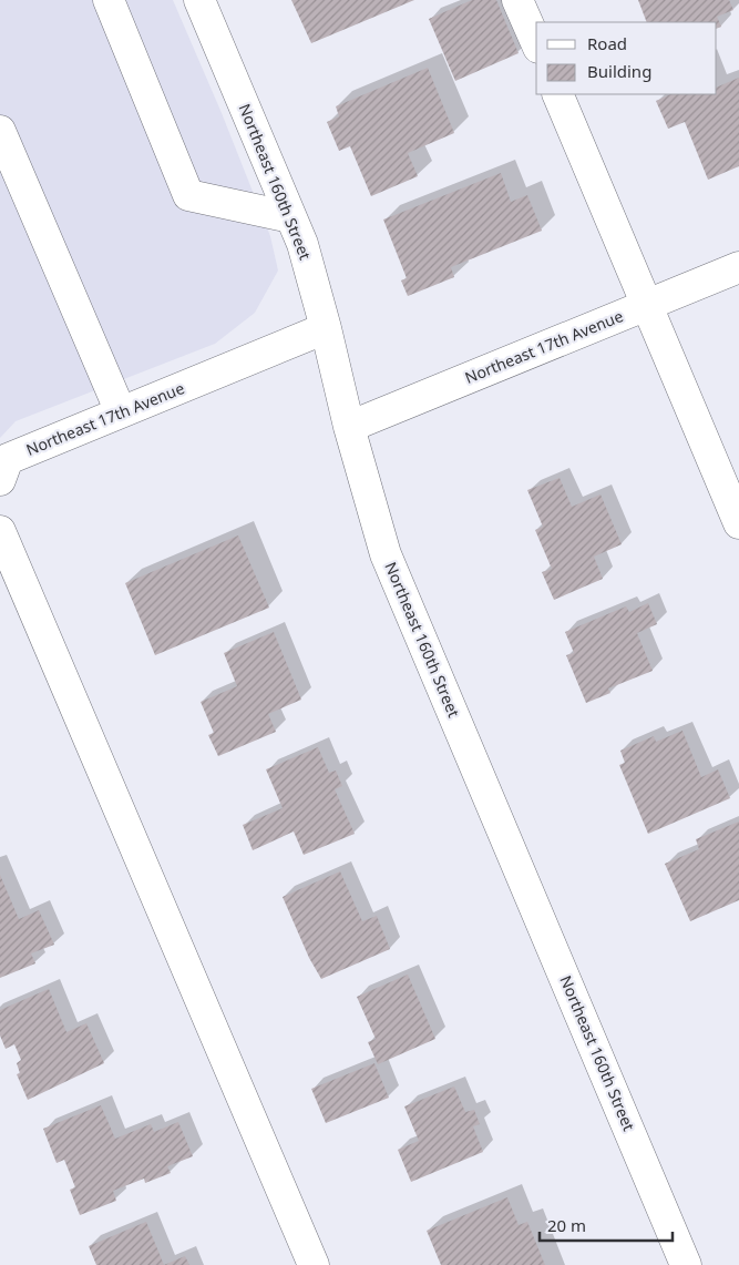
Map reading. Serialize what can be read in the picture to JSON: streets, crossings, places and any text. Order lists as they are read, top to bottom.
{
  "streets": {
    "street": ["Northeast 160th Street", "Northeast 17th Avenue"]
  },
  "crossings": [
    ["Northeast 160th Street", "Northeast 17th Avenue"]
  ],
  "legend": ["Road", "Building"],
  "scale_bar": "20 m"
}
